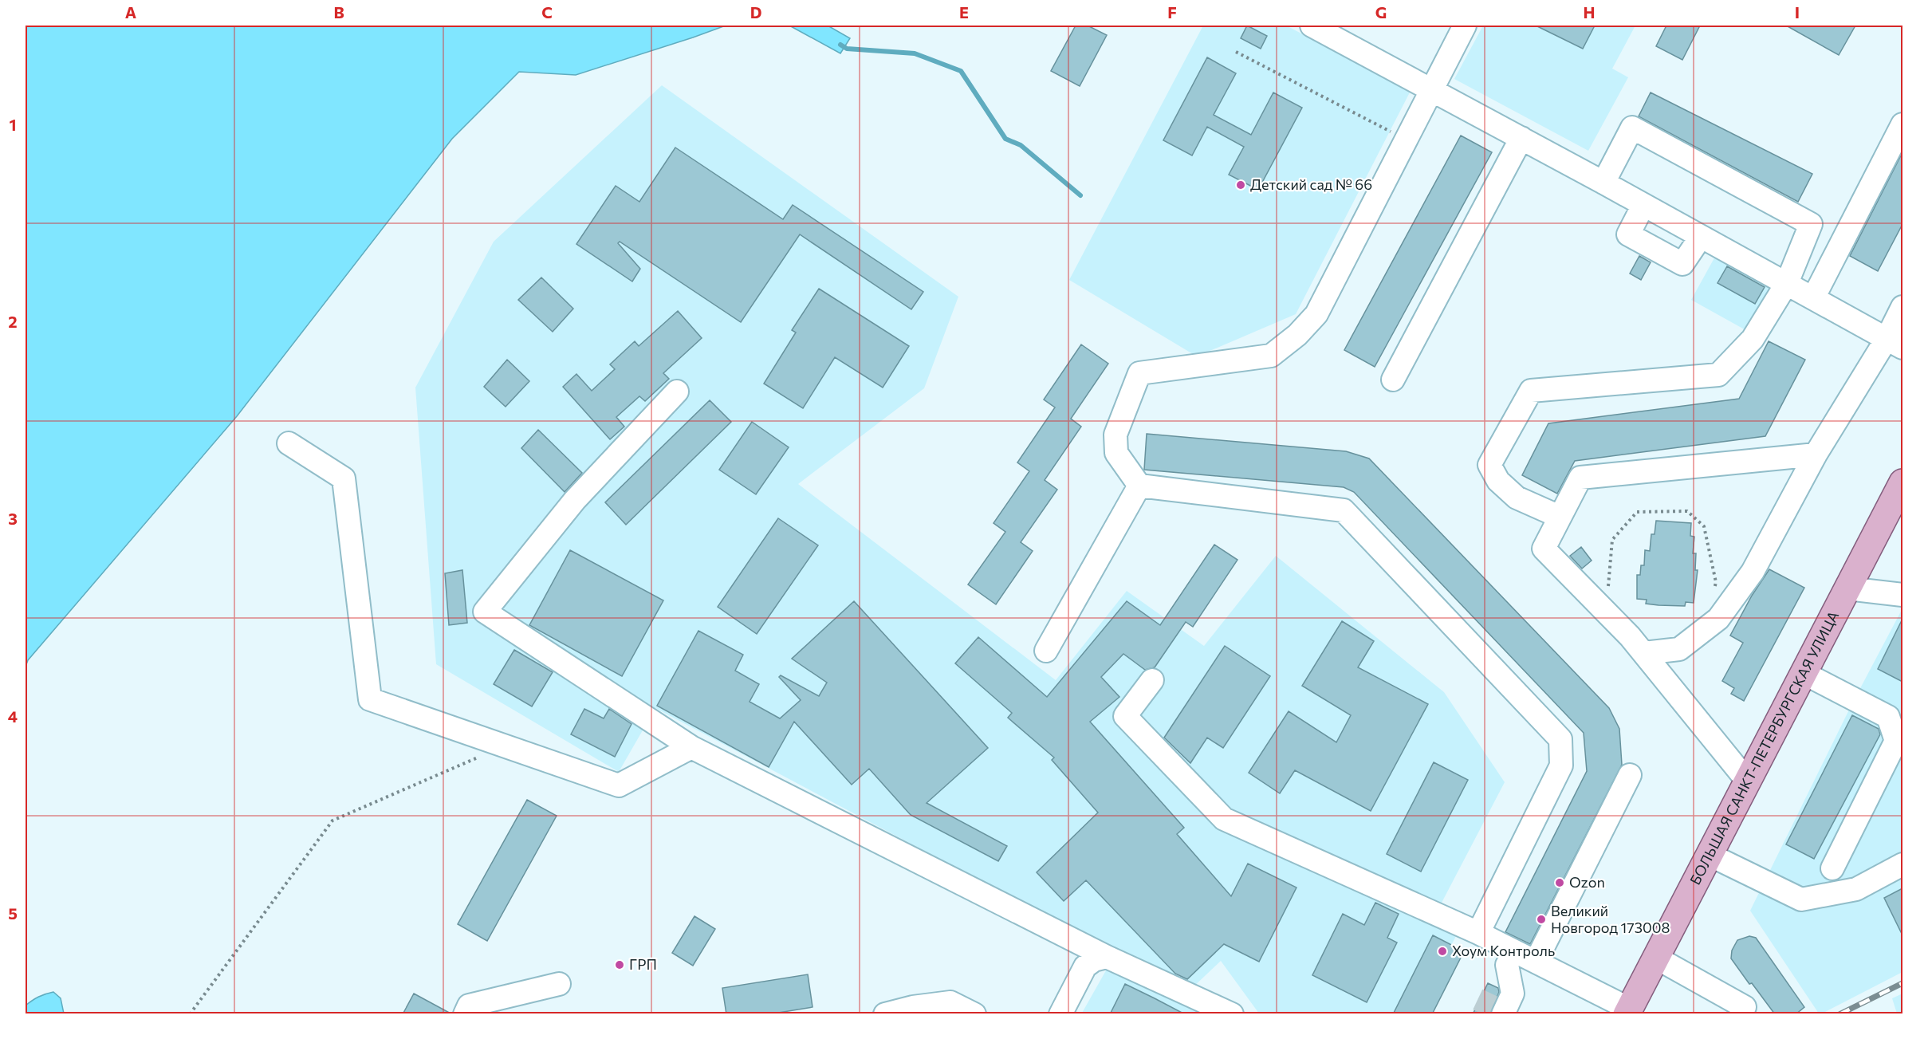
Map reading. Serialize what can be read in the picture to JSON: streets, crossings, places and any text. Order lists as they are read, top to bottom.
{
  "streets": {
    "main road": ["БОЛЬШАЯ САНКТ-ПЕТЕРБУРГСКАЯ УЛИЦА"]
  },
  "places": [
    "Детский сад № 66",
    "Ozon",
    "Великий Новгород 173008",
    "Хоум Контроль",
    "ГРП"
  ],
  "grid": {
    "columns": [
      "A",
      "B",
      "C",
      "D",
      "E",
      "F",
      "G",
      "H",
      "I"
    ],
    "rows": [
      "1",
      "2",
      "3",
      "4",
      "5"
    ]
  }
}
